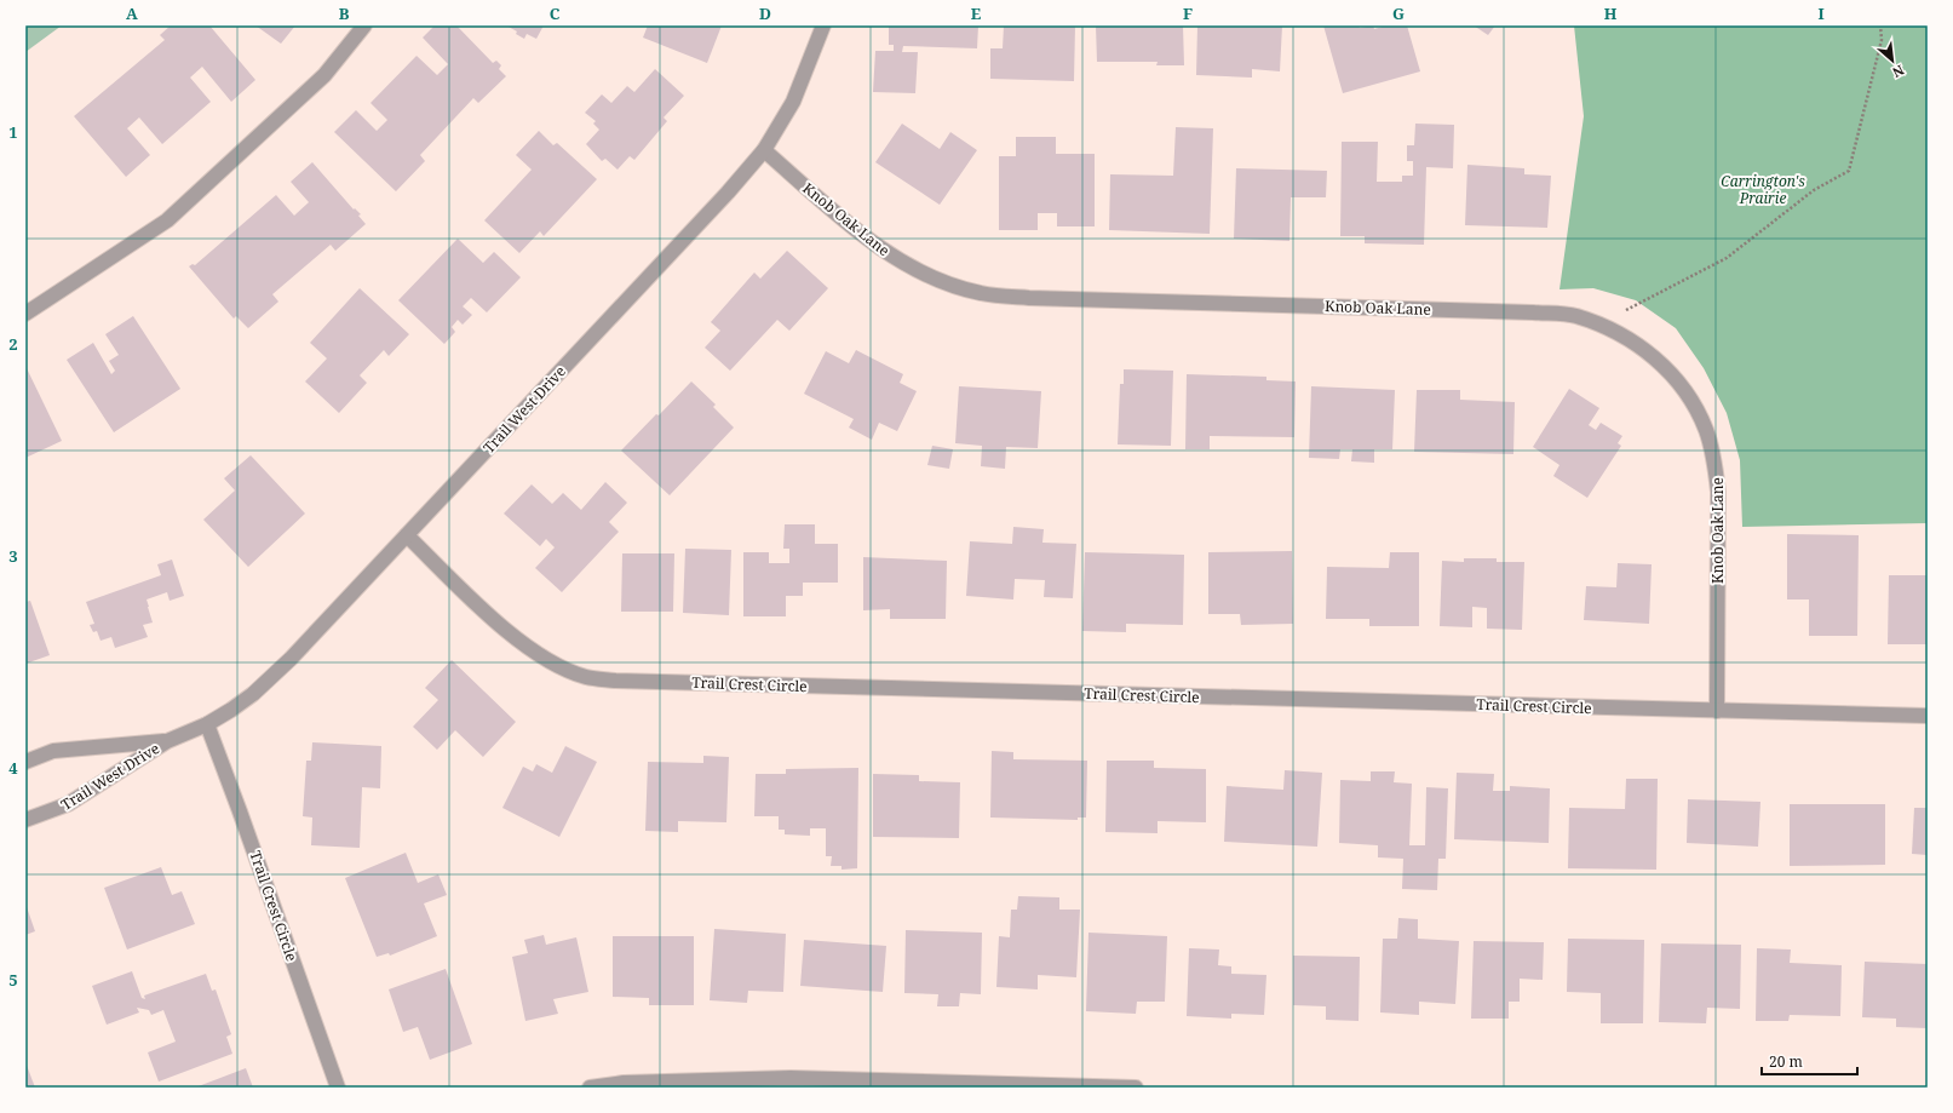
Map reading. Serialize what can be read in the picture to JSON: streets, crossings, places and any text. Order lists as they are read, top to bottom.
{
  "streets": {
    "street": ["Knob Oak Lane", "Trail West Drive", "Trail Crest Circle"]
  },
  "crossings": [
    ["Knob Oak Lane", "Trail West Drive"],
    ["Knob Oak Lane", "Trail Crest Circle"],
    ["Trail West Drive", "Trail Crest Circle"]
  ],
  "parks": ["Carrington's Prairie"],
  "scale_bar": "20 m",
  "north": "bottom right",
  "grid": {
    "columns": [
      "A",
      "B",
      "C",
      "D",
      "E",
      "F",
      "G",
      "H",
      "I"
    ],
    "rows": [
      "1",
      "2",
      "3",
      "4",
      "5"
    ]
  }
}
